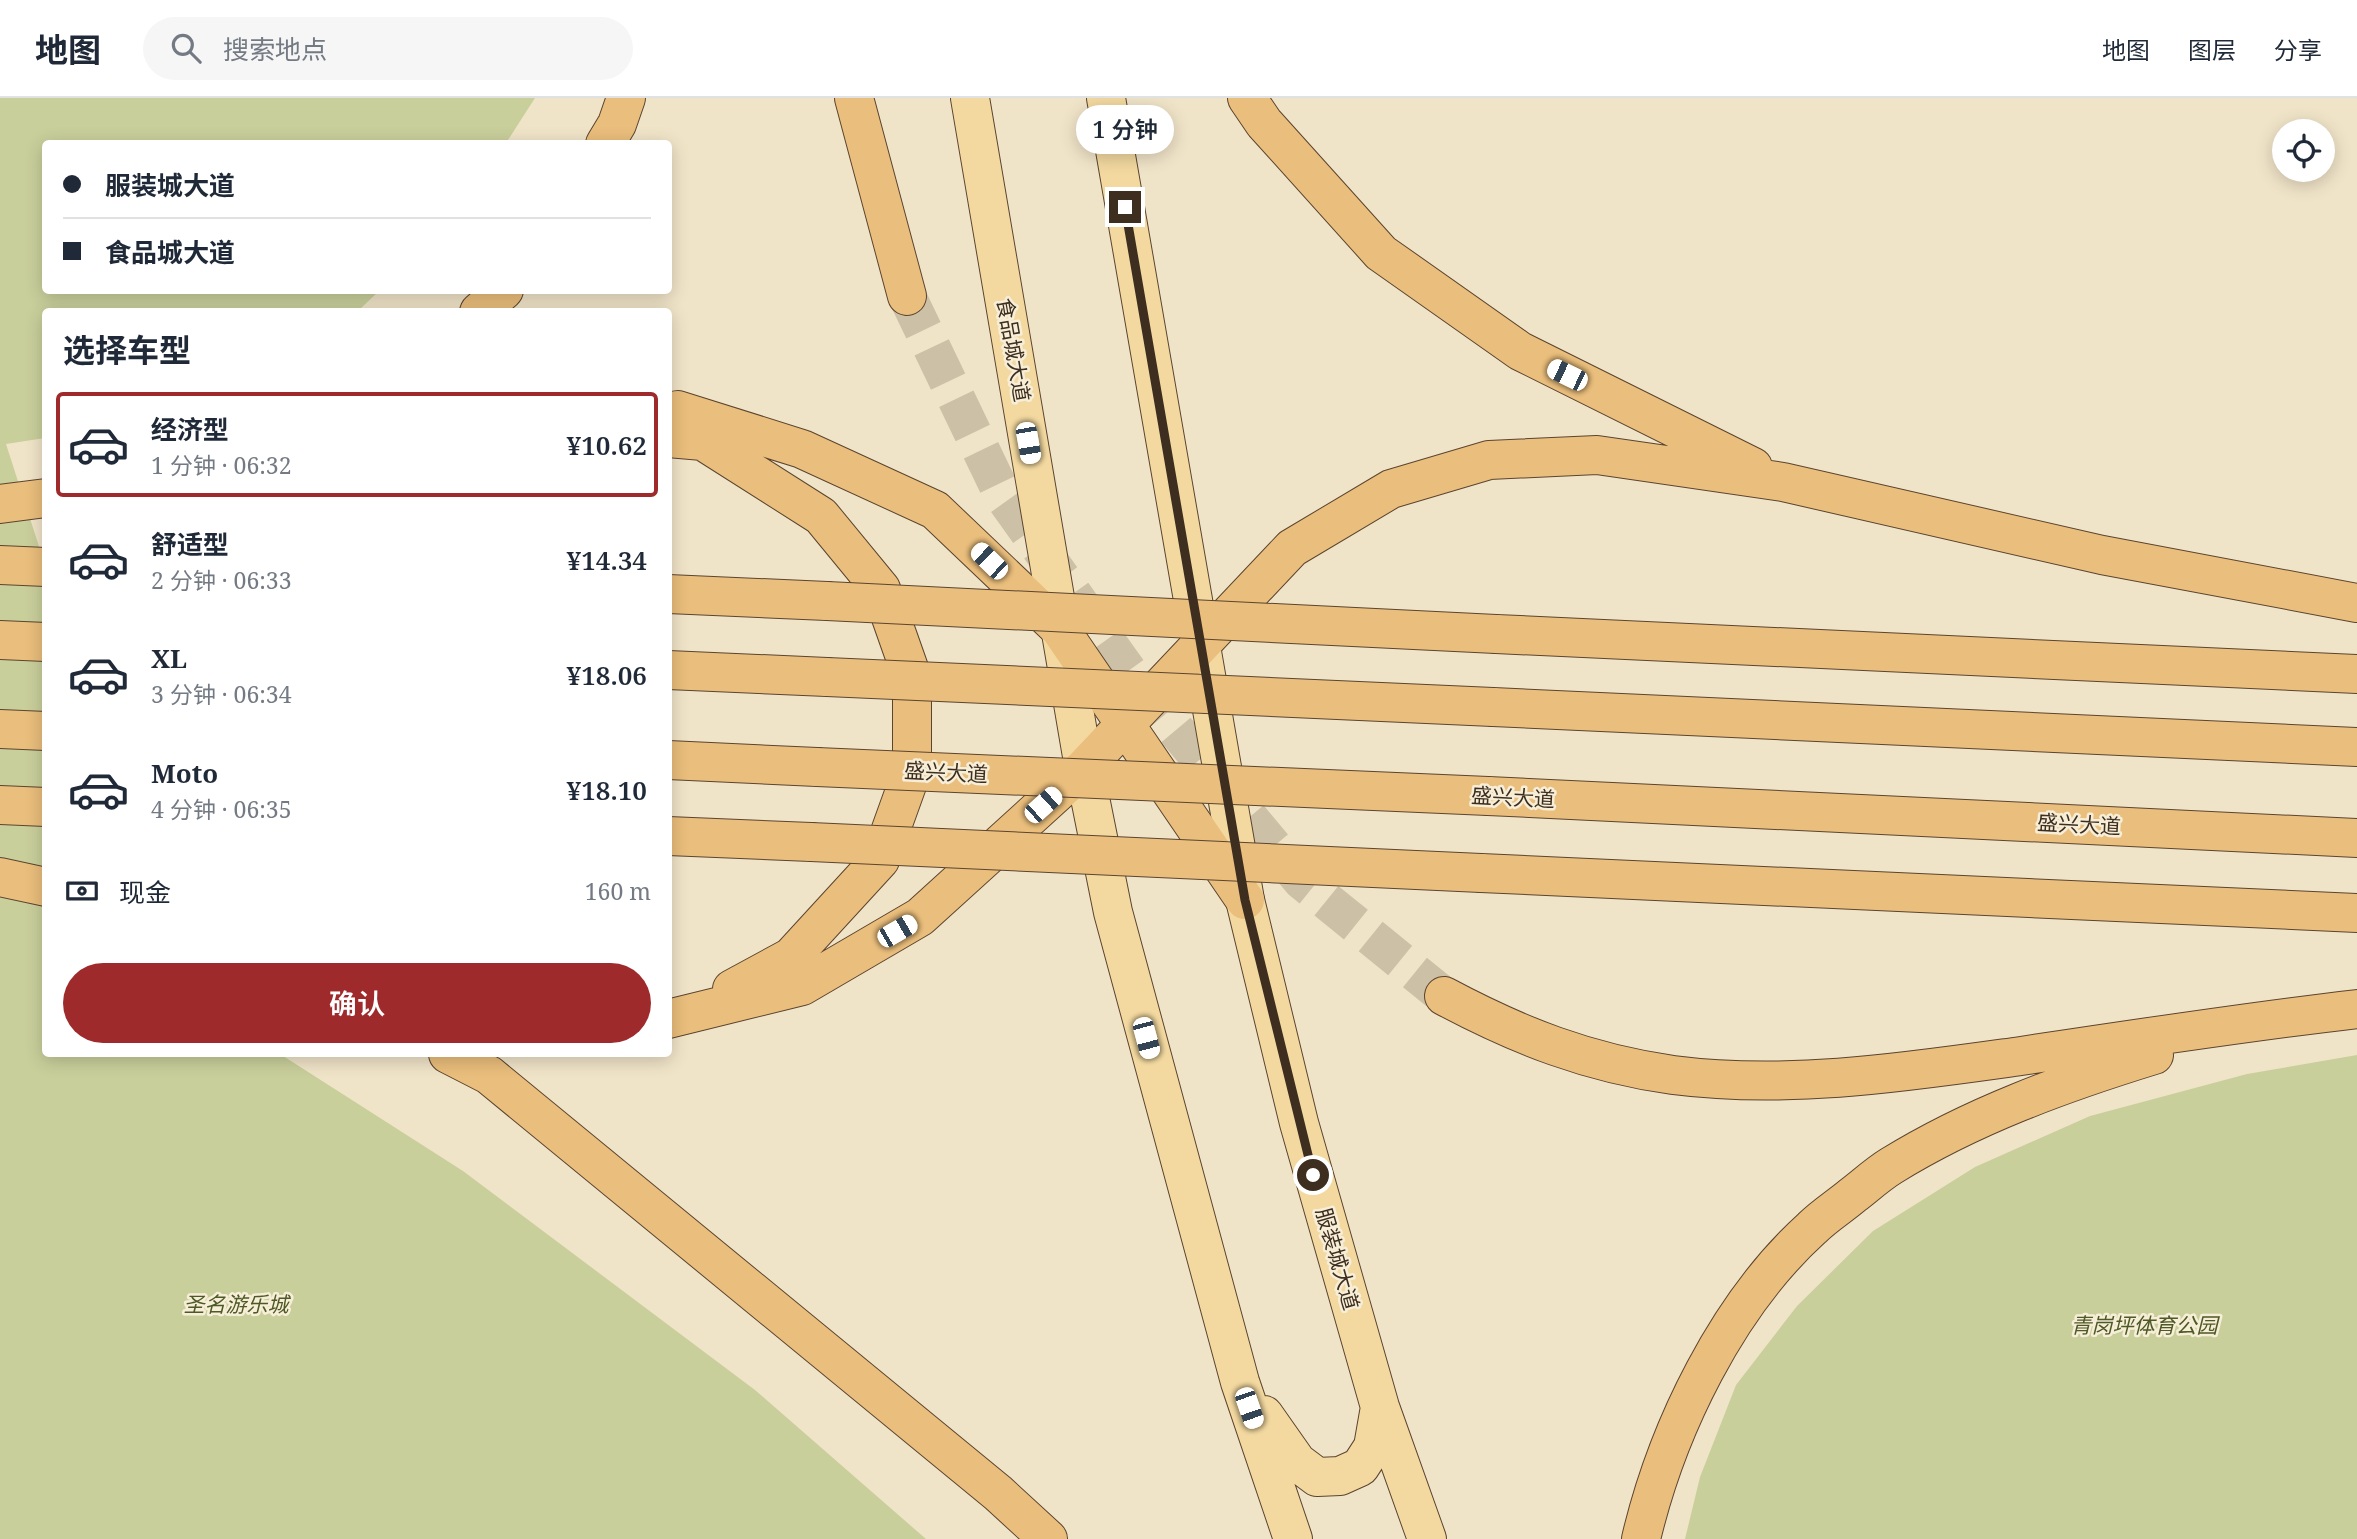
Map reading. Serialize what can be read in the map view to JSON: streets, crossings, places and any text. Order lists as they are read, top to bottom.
{
  "streets": {
    "highway": ["盛兴大道"],
    "main road": ["食品城大道", "服装城大道"]
  },
  "parks": ["圣名游乐城", "青岗坪体育公园"],
  "page": {
    "header": "地图",
    "search": "搜索地点",
    "nav": ["地图", "图层", "分享"],
    "bubble": "1 分钟",
    "banner": ["服装城大道", "食品城大道"],
    "heading": "选择车型",
    "list": [
      {
        "name": "经济型",
        "note": "1 分钟 · 06:32",
        "value": "¥10.62"
      },
      {
        "name": "舒适型",
        "note": "2 分钟 · 06:33",
        "value": "¥14.34"
      },
      {
        "name": "XL",
        "note": "3 分钟 · 06:34",
        "value": "¥18.06"
      },
      {
        "name": "Moto",
        "note": "4 分钟 · 06:35",
        "value": "¥18.10"
      }
    ],
    "pay": ["现金", "160 m"],
    "buttons": "确认"
  }
}
